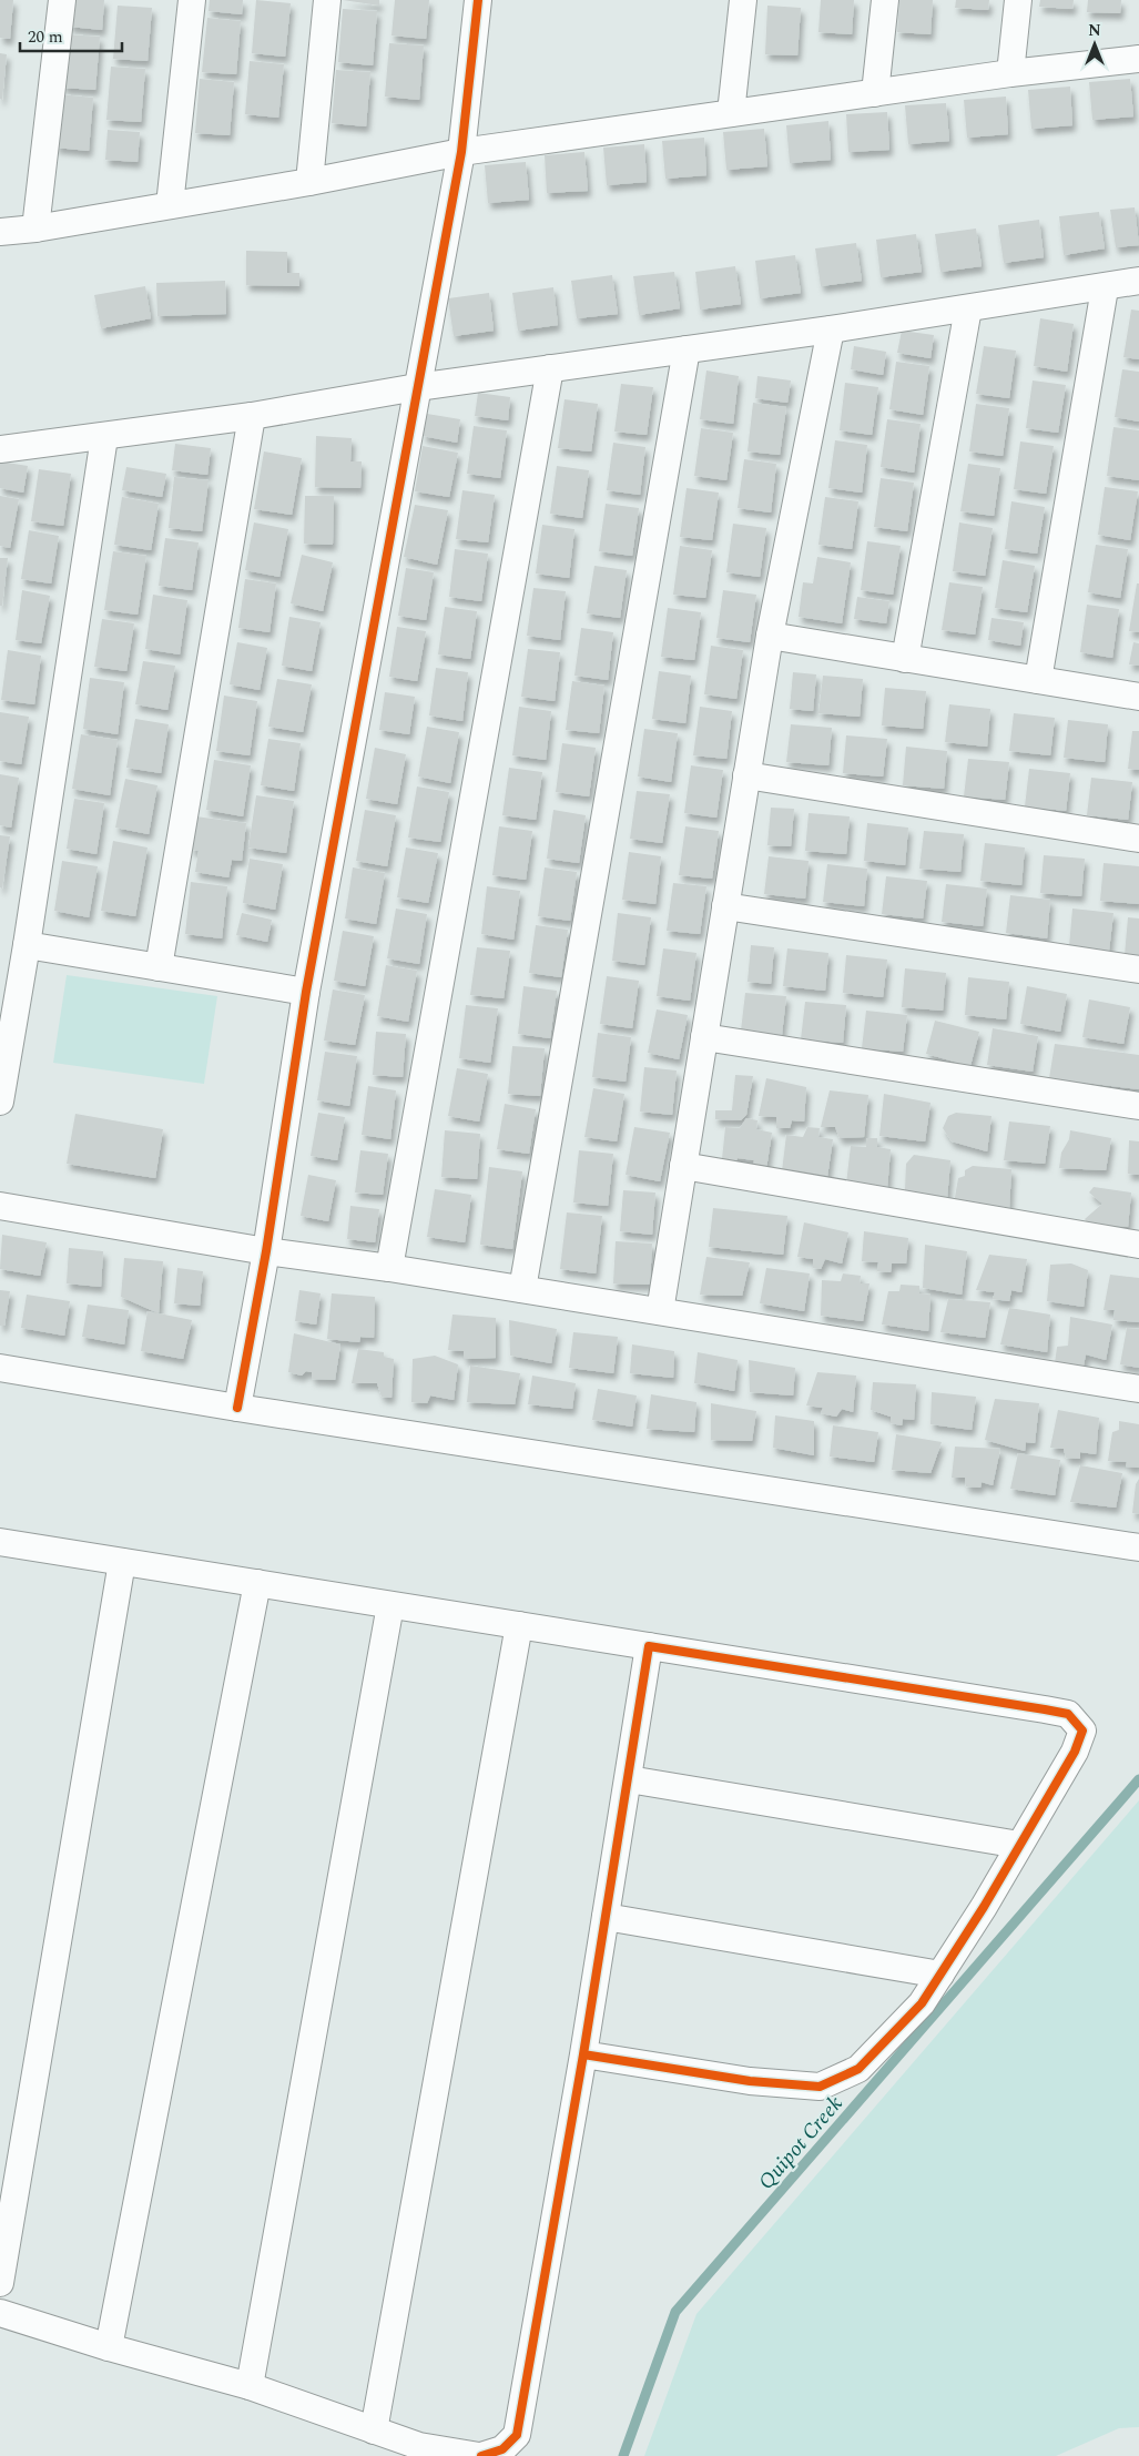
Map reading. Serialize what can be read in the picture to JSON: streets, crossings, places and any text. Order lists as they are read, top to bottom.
{
  "water": ["Quipot Creek"],
  "scale_bar": "20 m",
  "north": "top"
}
